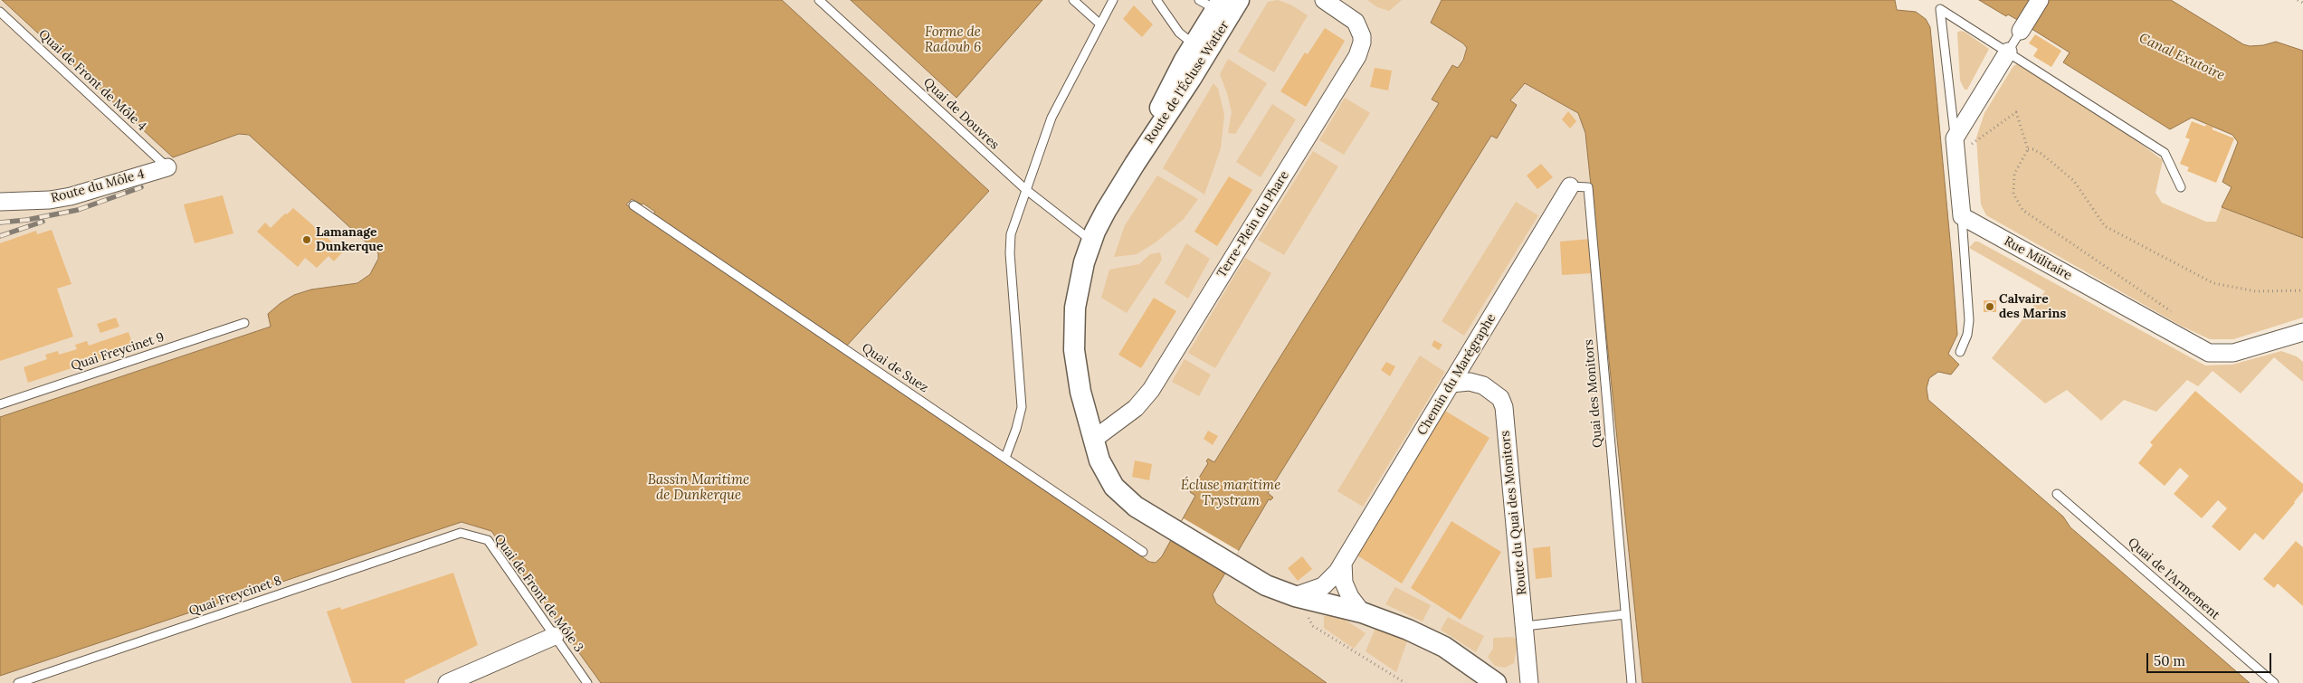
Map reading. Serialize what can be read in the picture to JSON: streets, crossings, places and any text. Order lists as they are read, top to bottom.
{
  "streets": {
    "street": [
      "Route de l'Écluse Watier",
      "Route du Môle 4",
      "Terre-Plein du Phare",
      "Rue Militaire",
      "Chemin du Marégraphe",
      "Route du Quai des Monitors"
    ],
    "lane": [
      "Quai de Front de Môle 4",
      "Quai de Douvres",
      "Quai Freycinet 9",
      "Quai de Suez",
      "Quai des Monitors",
      "Quai de l'Armement",
      "Quai de Front de Môle 3",
      "Quai Freycinet 8"
    ]
  },
  "crossings": [
    ["Quai de Front de Môle 4", "Route du Môle 4"],
    ["Route de l'Écluse Watier", "Quai de Douvres"],
    ["Route de l'Écluse Watier", "Terre-Plein du Phare"],
    ["Route de l'Écluse Watier", "Chemin du Marégraphe"],
    ["Chemin du Marégraphe", "Quai des Monitors"],
    ["Chemin du Marégraphe", "Route du Quai des Monitors"],
    ["Quai de Front de Môle 3", "Quai Freycinet 8"]
  ],
  "water": [
    "Forme de Radoub 6",
    "Canal Exutoire",
    "Bassin Maritime de Dunkerque",
    "Écluse maritime Trystram"
  ],
  "places": ["Lamanage Dunkerque", "Calvaire des Marins"],
  "scale_bar": "50 m"
}
